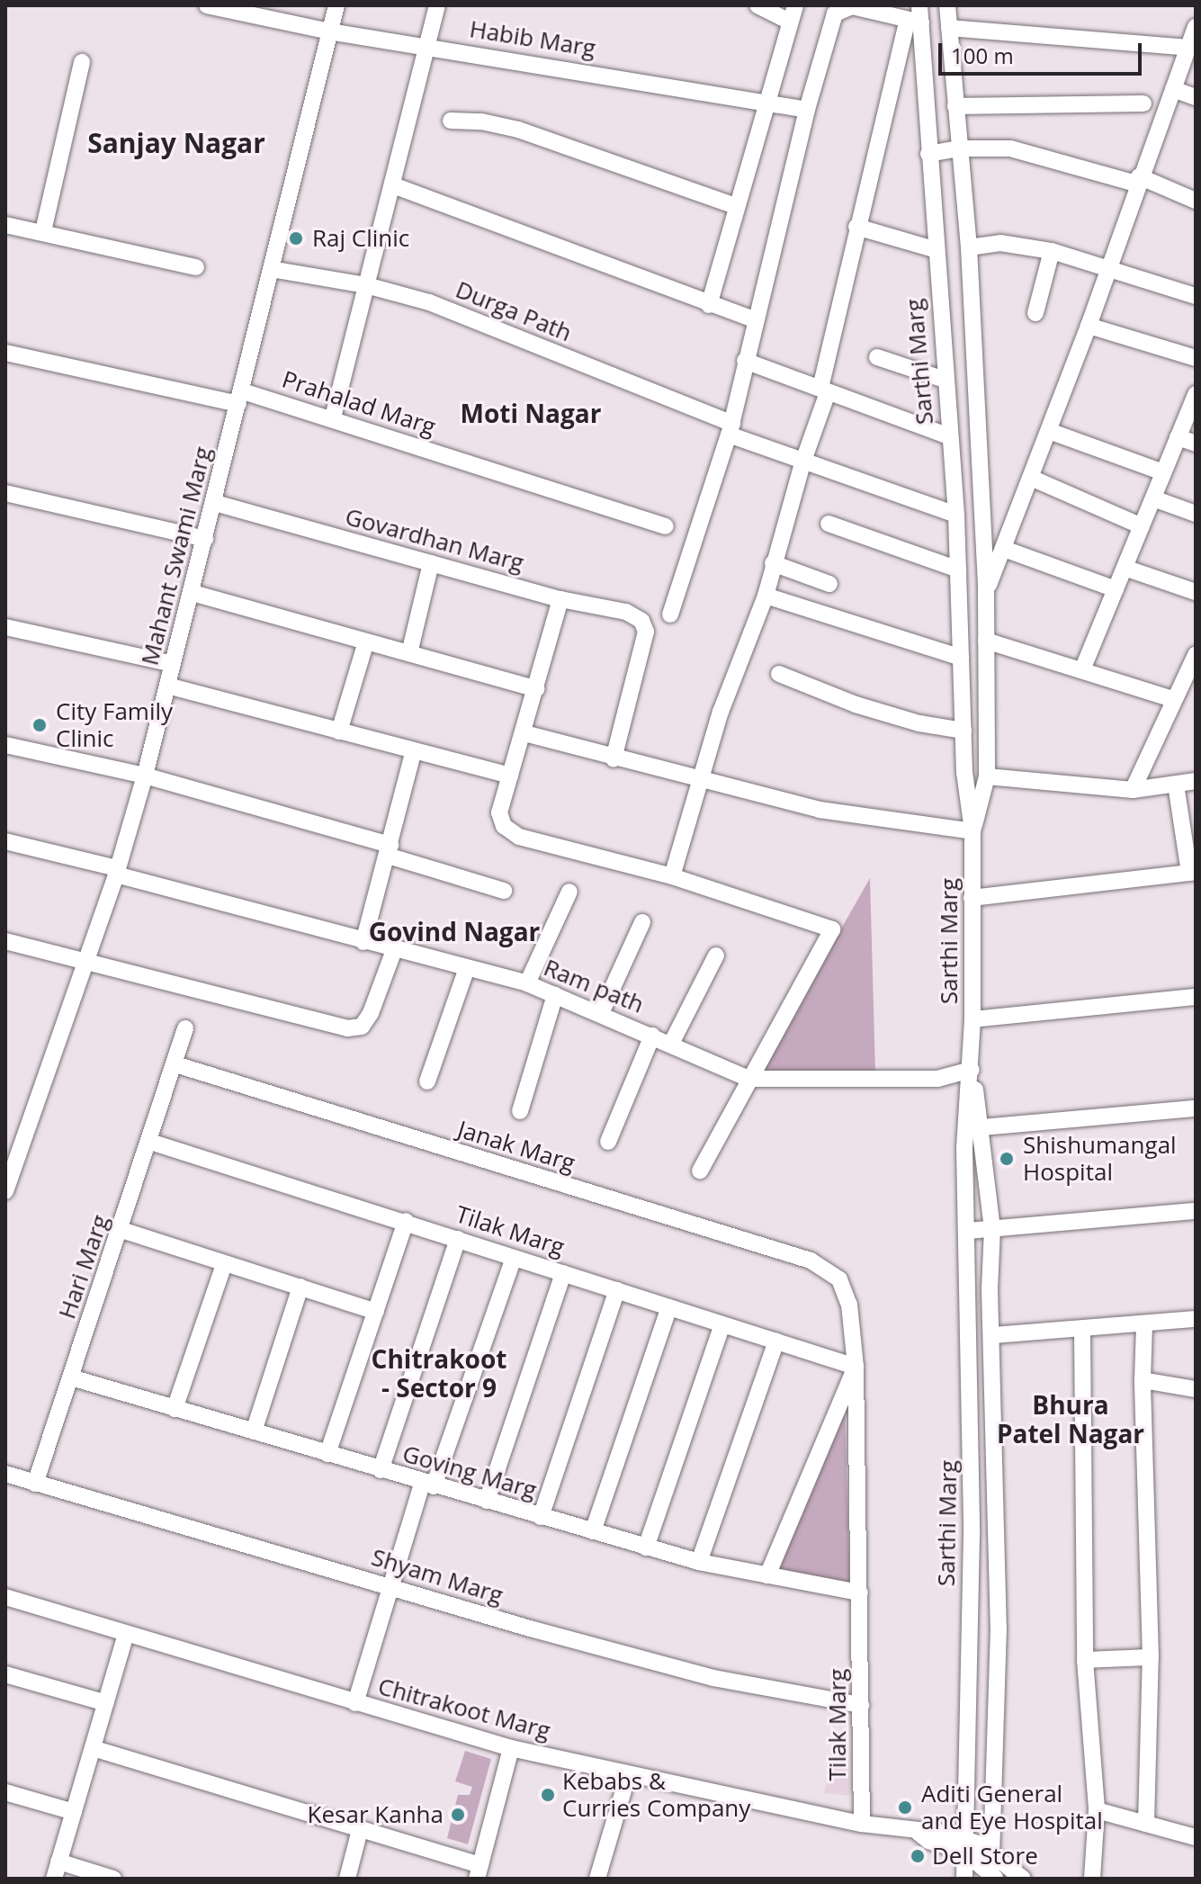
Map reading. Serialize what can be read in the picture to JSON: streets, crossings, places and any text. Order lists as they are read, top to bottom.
{
  "streets": {
    "street": [
      "Habib Marg",
      "Durga Path",
      "Sarthi Marg",
      "Prahalad Marg",
      "Govardhan Marg",
      "Mahant Swami Marg",
      "Ram path",
      "Janak Marg",
      "Tilak Marg",
      "Hari Marg",
      "Goving Marg",
      "Shyam Marg",
      "Chitrakoot Marg"
    ]
  },
  "crossings": [
    ["Habib Marg", "Mahant Swami Marg"],
    ["Durga Path", "Sarthi Marg"],
    ["Durga Path", "Mahant Swami Marg"],
    ["Sarthi Marg", "Ram path"],
    ["Sarthi Marg", "Chitrakoot Marg"],
    ["Prahalad Marg", "Mahant Swami Marg"],
    ["Govardhan Marg", "Mahant Swami Marg"],
    ["Mahant Swami Marg", "Ram path"],
    ["Janak Marg", "Tilak Marg"],
    ["Janak Marg", "Hari Marg"],
    ["Tilak Marg", "Hari Marg"],
    ["Tilak Marg", "Goving Marg"],
    ["Tilak Marg", "Shyam Marg"],
    ["Tilak Marg", "Chitrakoot Marg"],
    ["Hari Marg", "Goving Marg"],
    ["Hari Marg", "Shyam Marg"]
  ],
  "districts": [
    "Sanjay Nagar",
    "Moti Nagar",
    "Govind Nagar",
    "Chitrakoot - Sector 9",
    "Bhura Patel Nagar"
  ],
  "places": [
    "Raj Clinic",
    "City Family Clinic",
    "Shishumangal Hospital",
    "Kebabs & Curries Company",
    "Aditi General and Eye Hospital",
    "Kesar Kanha",
    "Dell Store"
  ],
  "scale_bar": "100 m"
}
